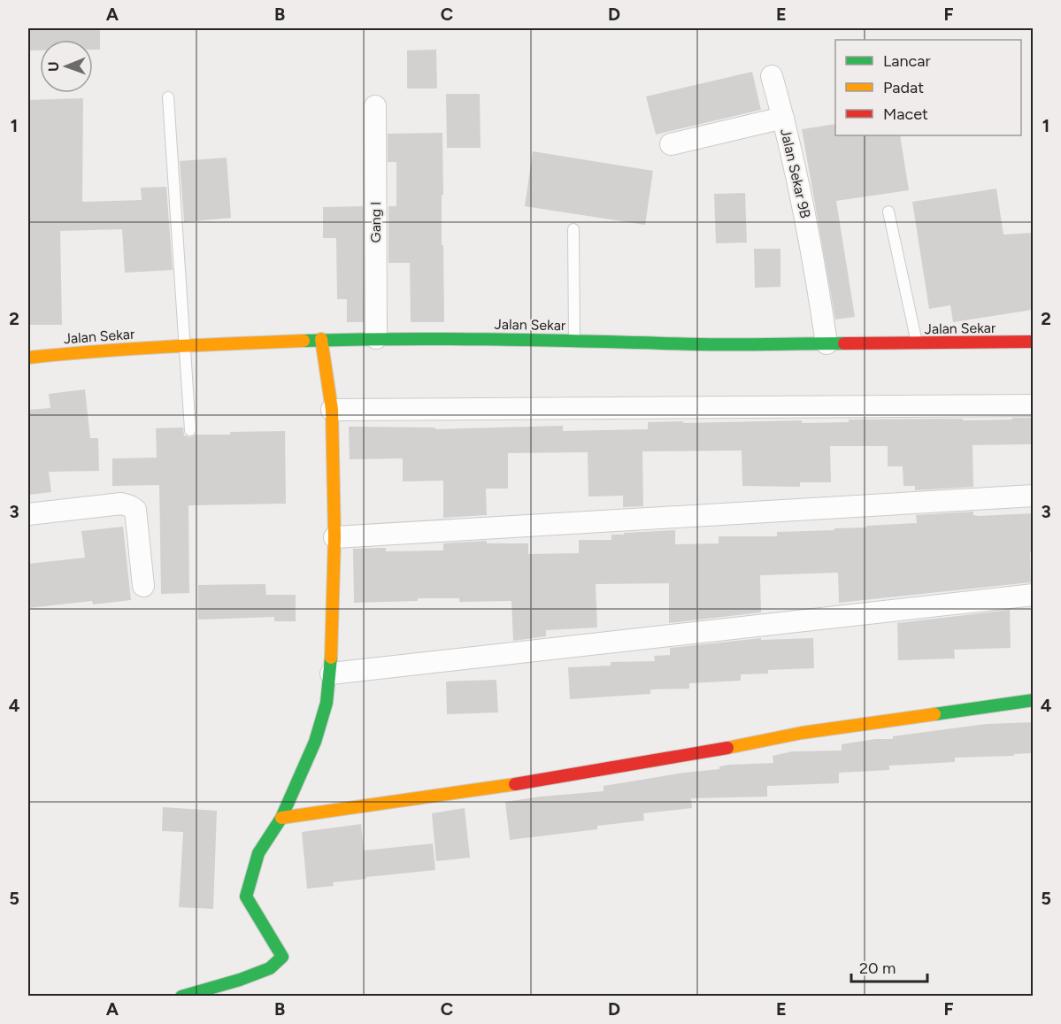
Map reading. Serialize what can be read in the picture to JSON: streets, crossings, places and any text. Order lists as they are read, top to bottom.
{
  "streets": {
    "street": ["Jalan Sekar 9B", "Gang I", "Jalan Sekar"]
  },
  "crossings": [
    ["Jalan Sekar 9B", "Jalan Sekar"],
    ["Gang I", "Jalan Sekar"]
  ],
  "legend": ["Lancar", "Padat", "Macet"],
  "scale_bar": "20 m",
  "north": "left",
  "grid": {
    "columns": [
      "A",
      "B",
      "C",
      "D",
      "E",
      "F"
    ],
    "rows": [
      "1",
      "2",
      "3",
      "4",
      "5"
    ]
  }
}
